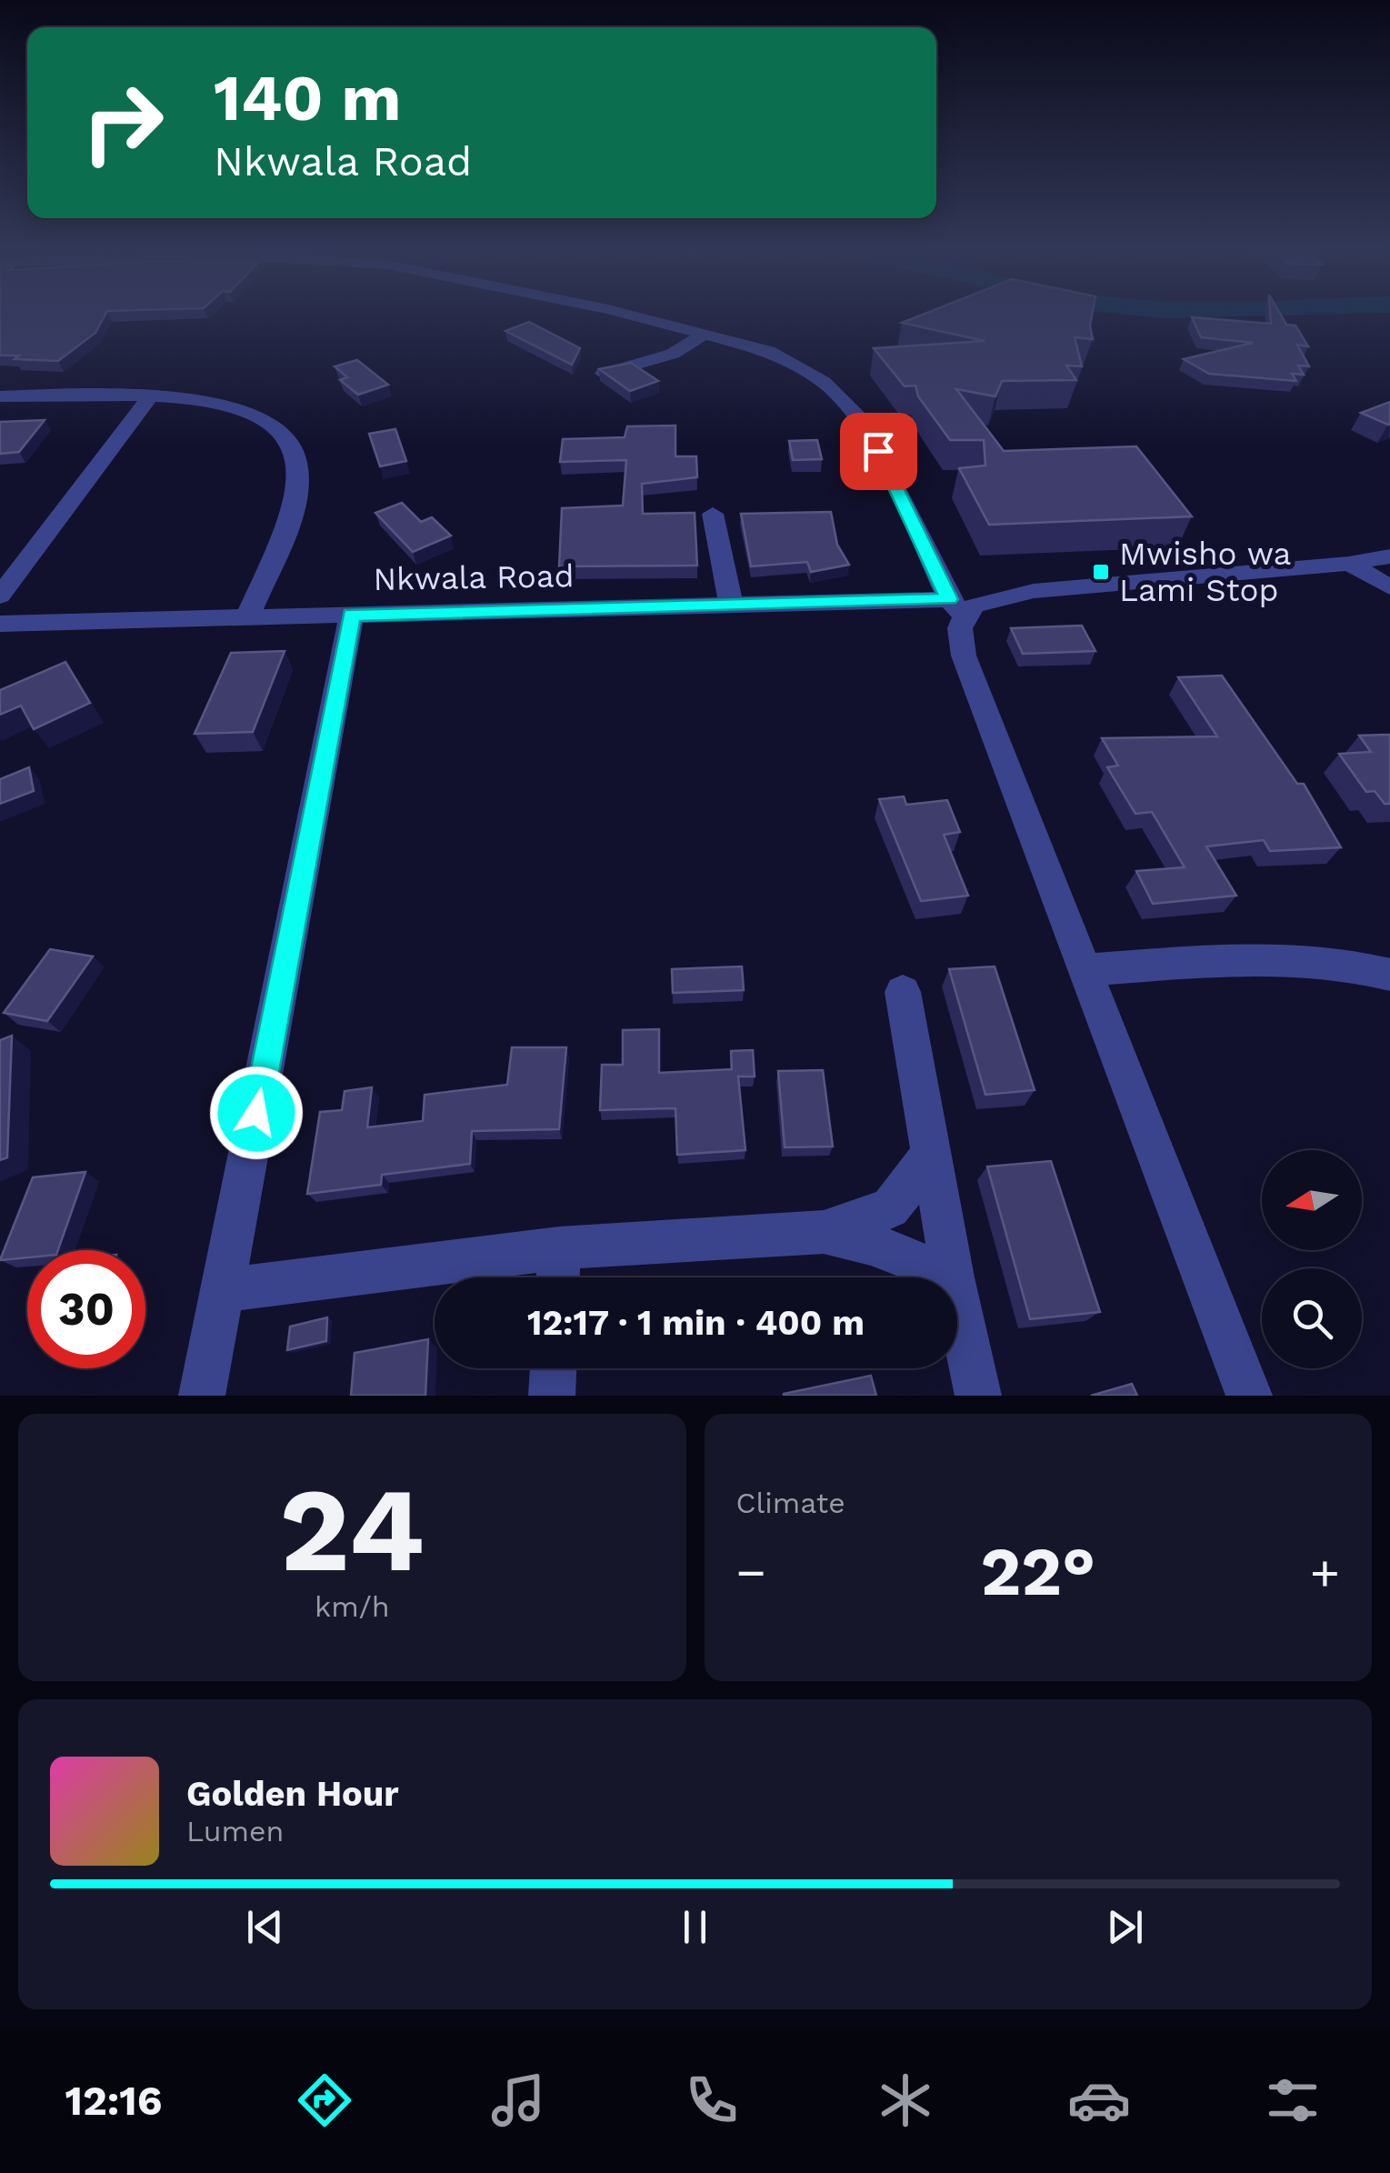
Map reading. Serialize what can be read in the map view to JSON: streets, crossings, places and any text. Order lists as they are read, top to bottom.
{
  "streets": {
    "street": ["Nkwala Road"]
  },
  "places": {
    "transit": ["Mwisho wa Lami Stop"]
  },
  "north": "left",
  "page": {
    "turn": ["140 m", "Nkwala Road"],
    "limit": "30",
    "trip": "12:17 · 1 min · 400 m",
    "tile": [
      ["24", "km/h"],
      "Climate"
    ],
    "heat": ["−", "22°", "+"],
    "song": ["Golden Hour", "Lumen"],
    "tabs": "12:16"
  }
}
